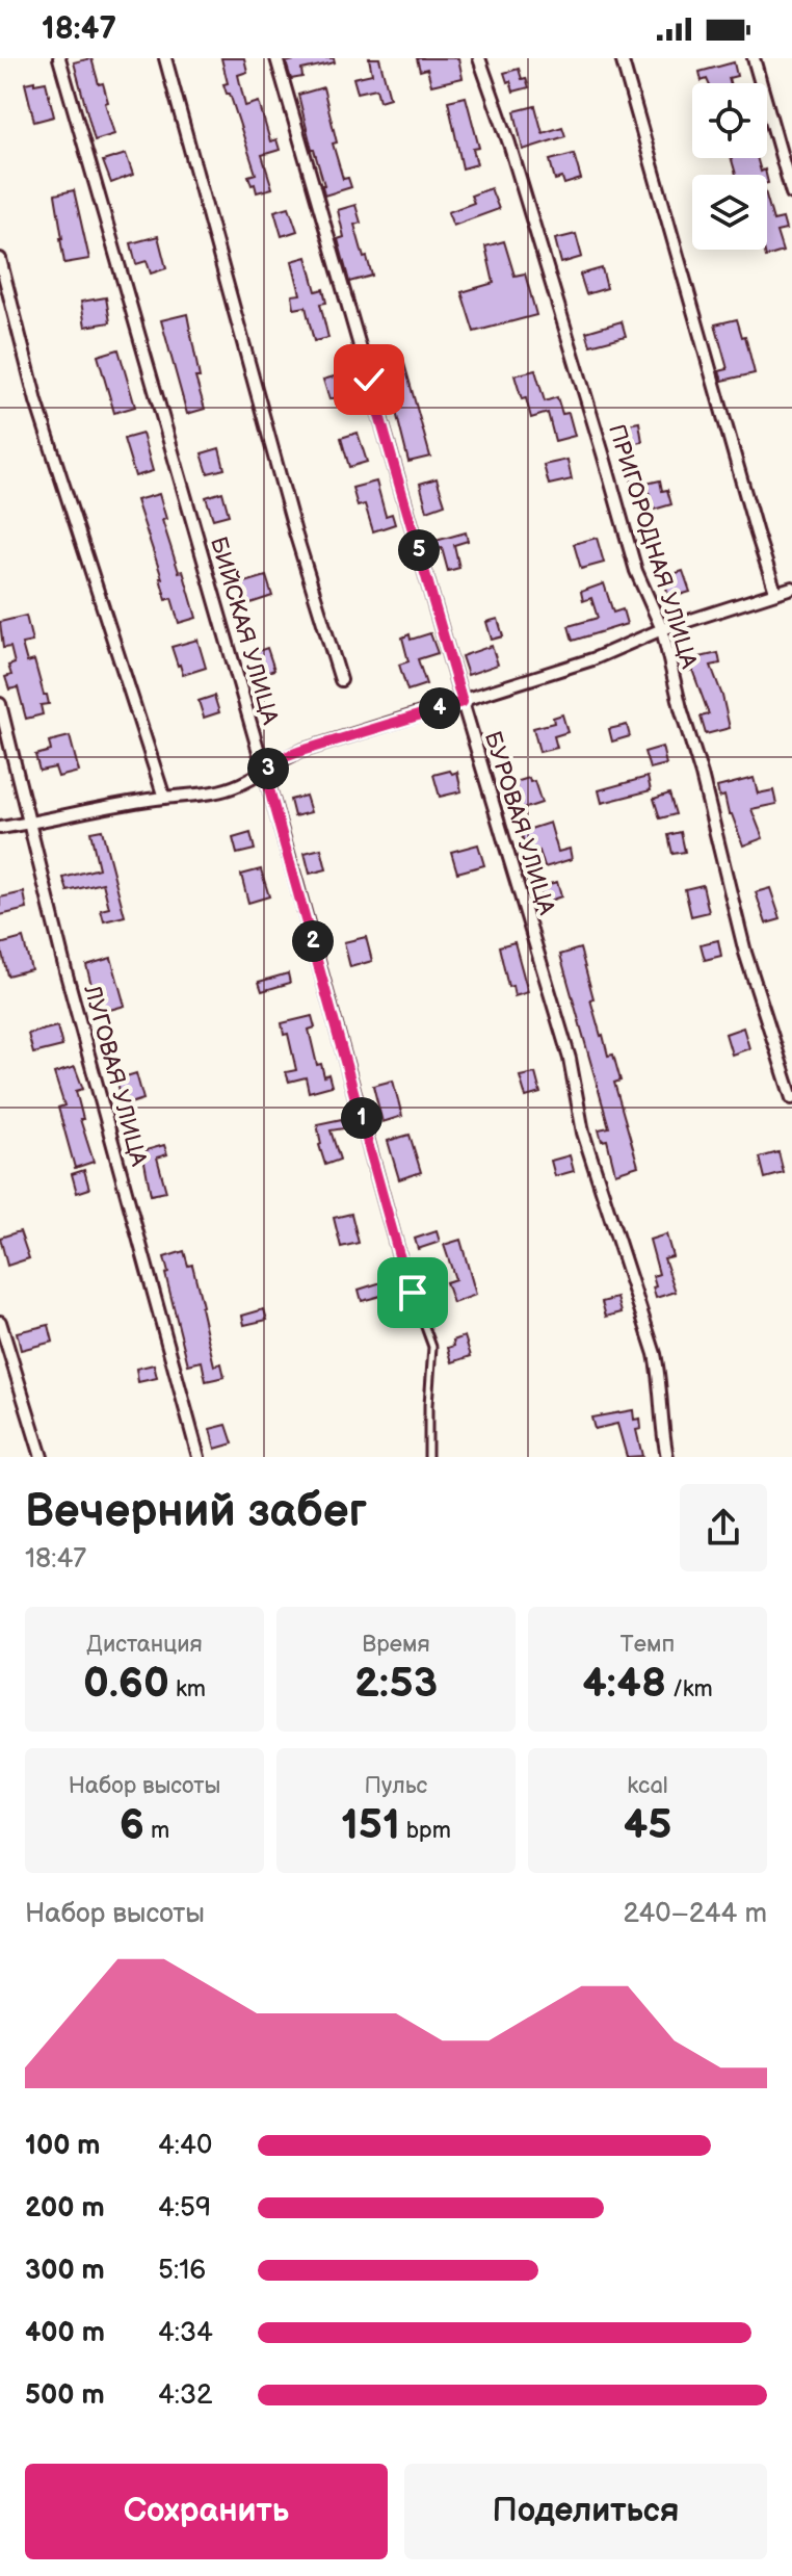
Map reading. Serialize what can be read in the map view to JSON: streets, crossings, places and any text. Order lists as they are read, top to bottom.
{
  "streets": {
    "street": [
      "ПРИГОРОДНАЯ УЛИЦА",
      "БИЙСКАЯ УЛИЦА",
      "БУРОВАЯ УЛИЦА",
      "ЛУГОВАЯ УЛИЦА"
    ]
  },
  "page": {
    "status": "18:47",
    "pins": [
      "5",
      "4",
      "3",
      "2",
      "1"
    ],
    "heading": ["Вечерний забег", "18:47"],
    "stats": [
      ["Дистанция", "0.60 km"],
      ["Время", "2:53"],
      ["Темп", "4:48 /km"],
      ["Набор высоты", "6 m"],
      ["Пульс", "151 bpm"],
      ["kcal", "45"]
    ],
    "chart": ["Набор высоты", "240–244 m"],
    "list": [
      {
        "name": "100 m",
        "note": "4:40"
      },
      {
        "name": "200 m",
        "note": "4:59"
      },
      {
        "name": "300 m",
        "note": "5:16"
      },
      {
        "name": "400 m",
        "note": "4:34"
      },
      {
        "name": "500 m",
        "note": "4:32"
      }
    ],
    "buttons": ["Сохранить", "Поделиться"]
  }
}
